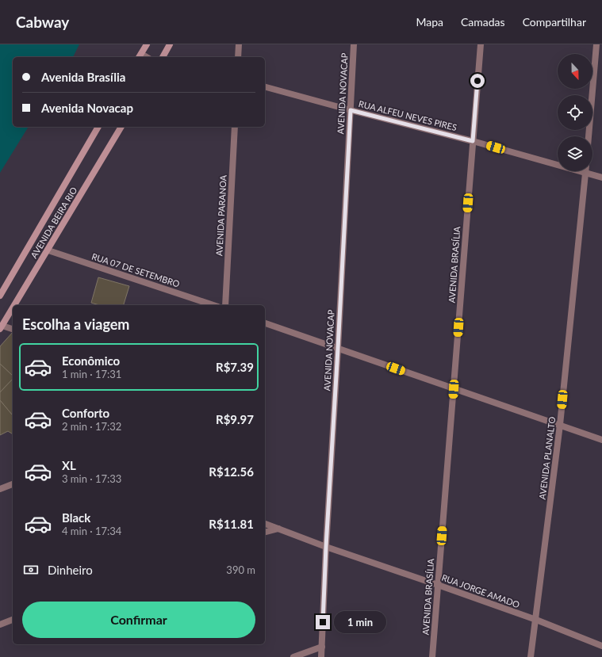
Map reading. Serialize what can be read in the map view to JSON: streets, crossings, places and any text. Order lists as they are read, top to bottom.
{
  "streets": {
    "main road": ["AVENIDA BEIRA RIO"],
    "street": [
      "AVENIDA NOVACAP",
      "RUA ALFEU NEVES PIRES",
      "AVENIDA PARANOA",
      "AVENIDA BRASÍLIA",
      "RUA 07 DE SETEMBRO",
      "AVENIDA PLANALTO",
      "RUA JORGE AMADO"
    ]
  },
  "crossings": [
    ["AVENIDA NOVACAP", "RUA ALFEU NEVES PIRES"],
    ["AVENIDA NOVACAP", "RUA JORGE AMADO"],
    ["RUA ALFEU NEVES PIRES", "AVENIDA BRASÍLIA"],
    ["RUA ALFEU NEVES PIRES", "AVENIDA PLANALTO"],
    ["AVENIDA BEIRA RIO", "RUA 07 DE SETEMBRO"],
    ["AVENIDA BRASÍLIA", "RUA JORGE AMADO"],
    ["AVENIDA PLANALTO", "RUA JORGE AMADO"]
  ],
  "north": "bottom",
  "page": {
    "header": "Cabway",
    "nav": ["Mapa", "Camadas", "Compartilhar"],
    "banner": ["Avenida Brasília", "Avenida Novacap"],
    "heading": "Escolha a viagem",
    "list": [
      {
        "name": "Econômico",
        "note": "1 min · 17:31",
        "value": "R$7.39"
      },
      {
        "name": "Conforto",
        "note": "2 min · 17:32",
        "value": "R$9.97"
      },
      {
        "name": "XL",
        "note": "3 min · 17:33",
        "value": "R$12.56"
      },
      {
        "name": "Black",
        "note": "4 min · 17:34",
        "value": "R$11.81"
      }
    ],
    "pay": ["Dinheiro", "390 m"],
    "buttons": "Confirmar",
    "bubble": "1 min"
  }
}
